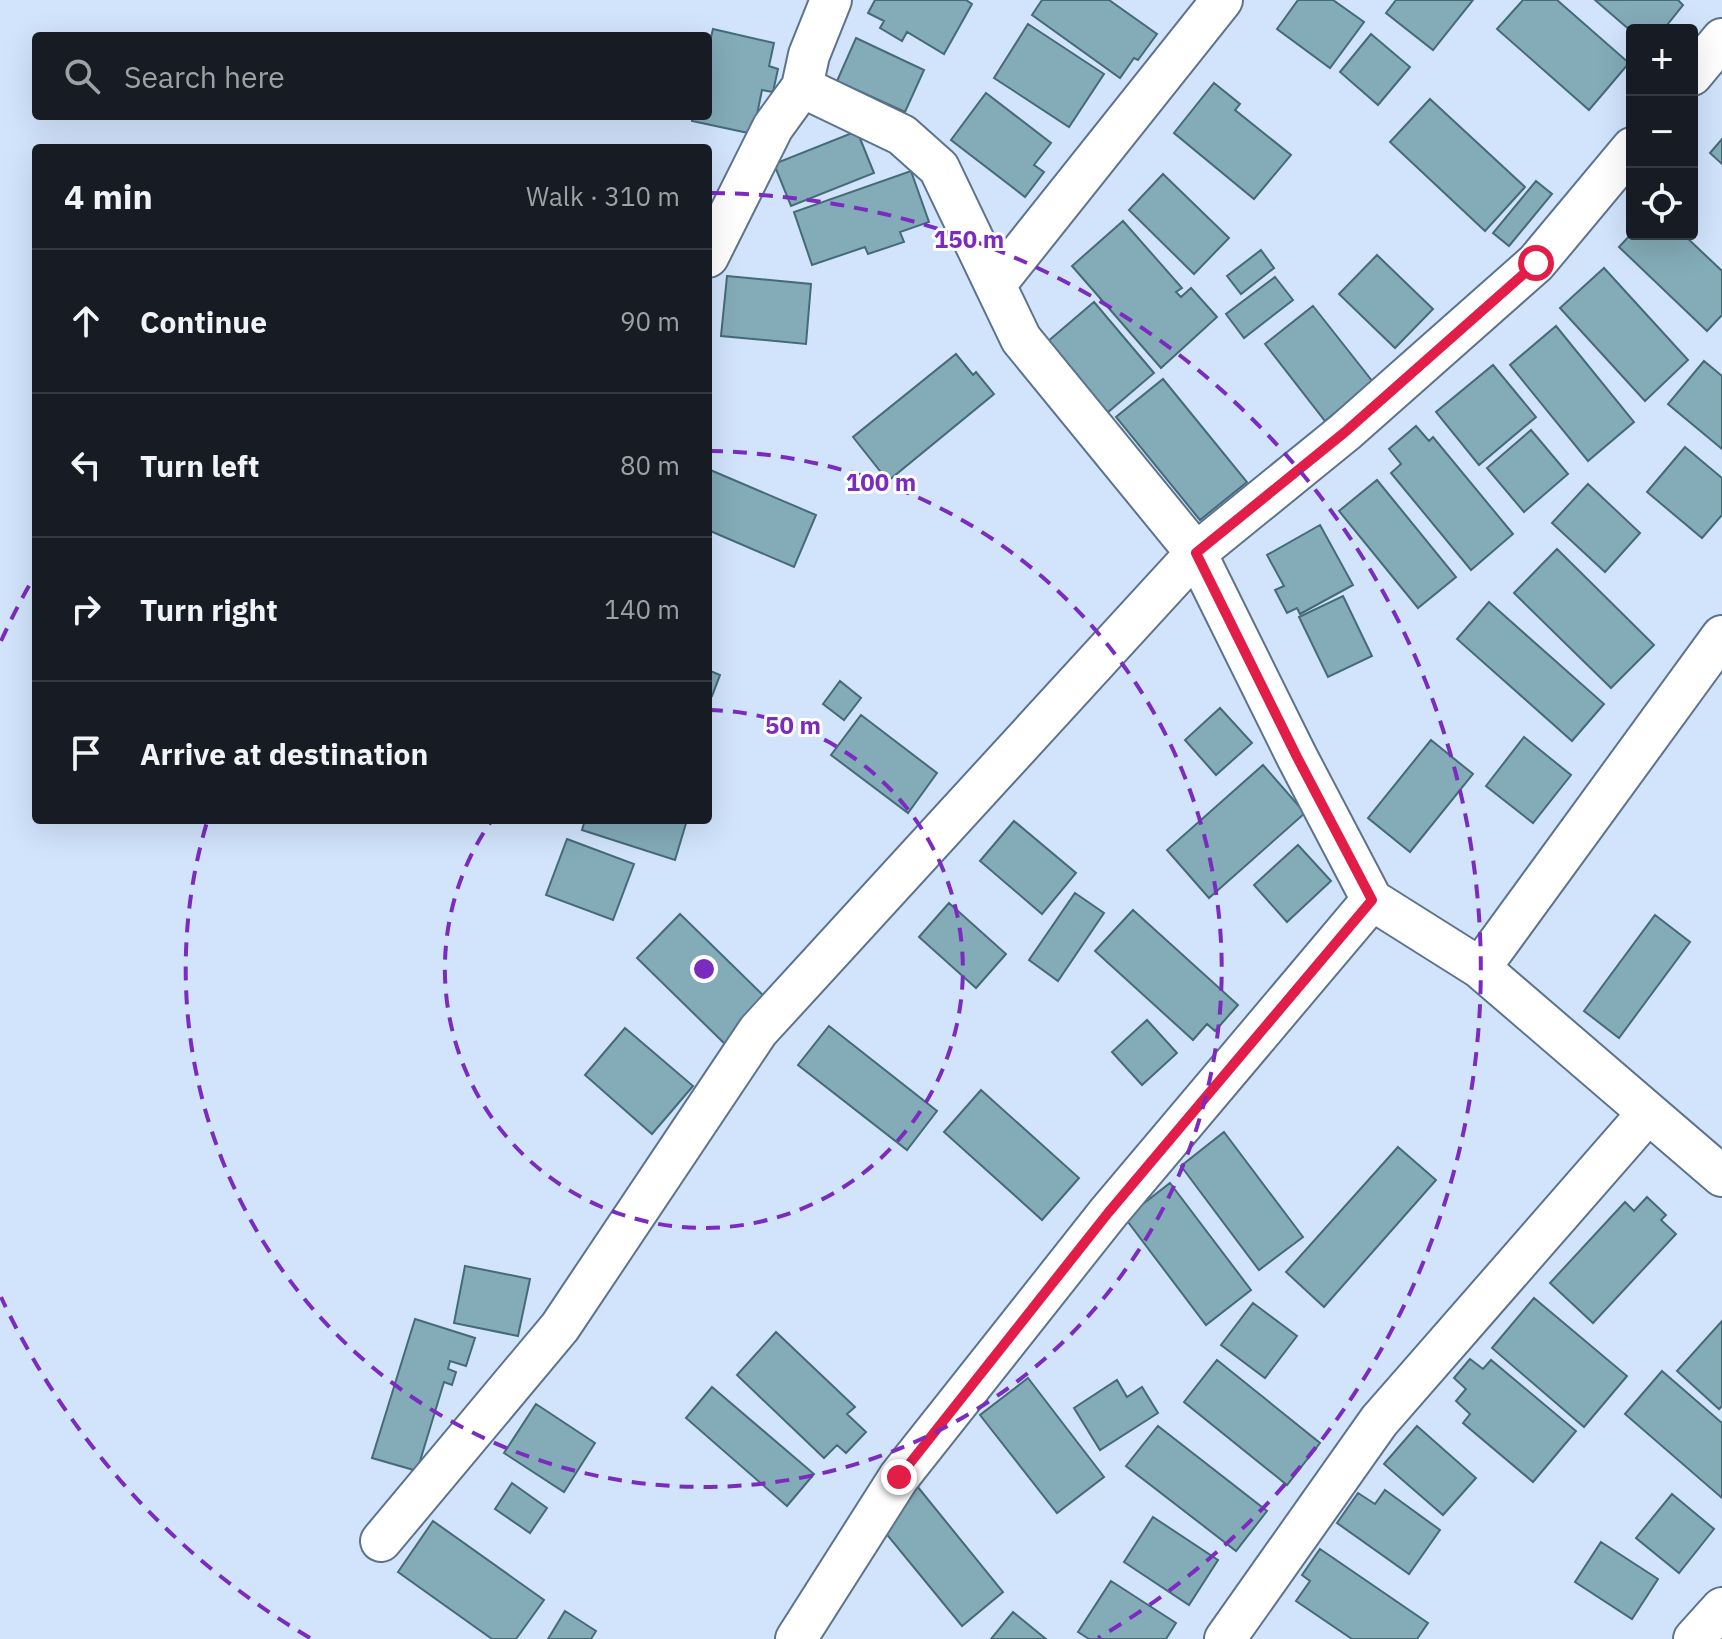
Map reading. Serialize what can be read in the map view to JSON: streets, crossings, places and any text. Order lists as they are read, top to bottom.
{
  "page": {
    "map_buttons": ["+", "−"],
    "search": "Search here",
    "heading": ["4 min", "Walk · 310 m"],
    "list": [
      ["Continue", "90 m"],
      ["Turn left", "80 m"],
      ["Turn right", "140 m"],
      "Arrive at destination"
    ]
  },
  "rings": ["150 m", "100 m", "50 m"]
}
